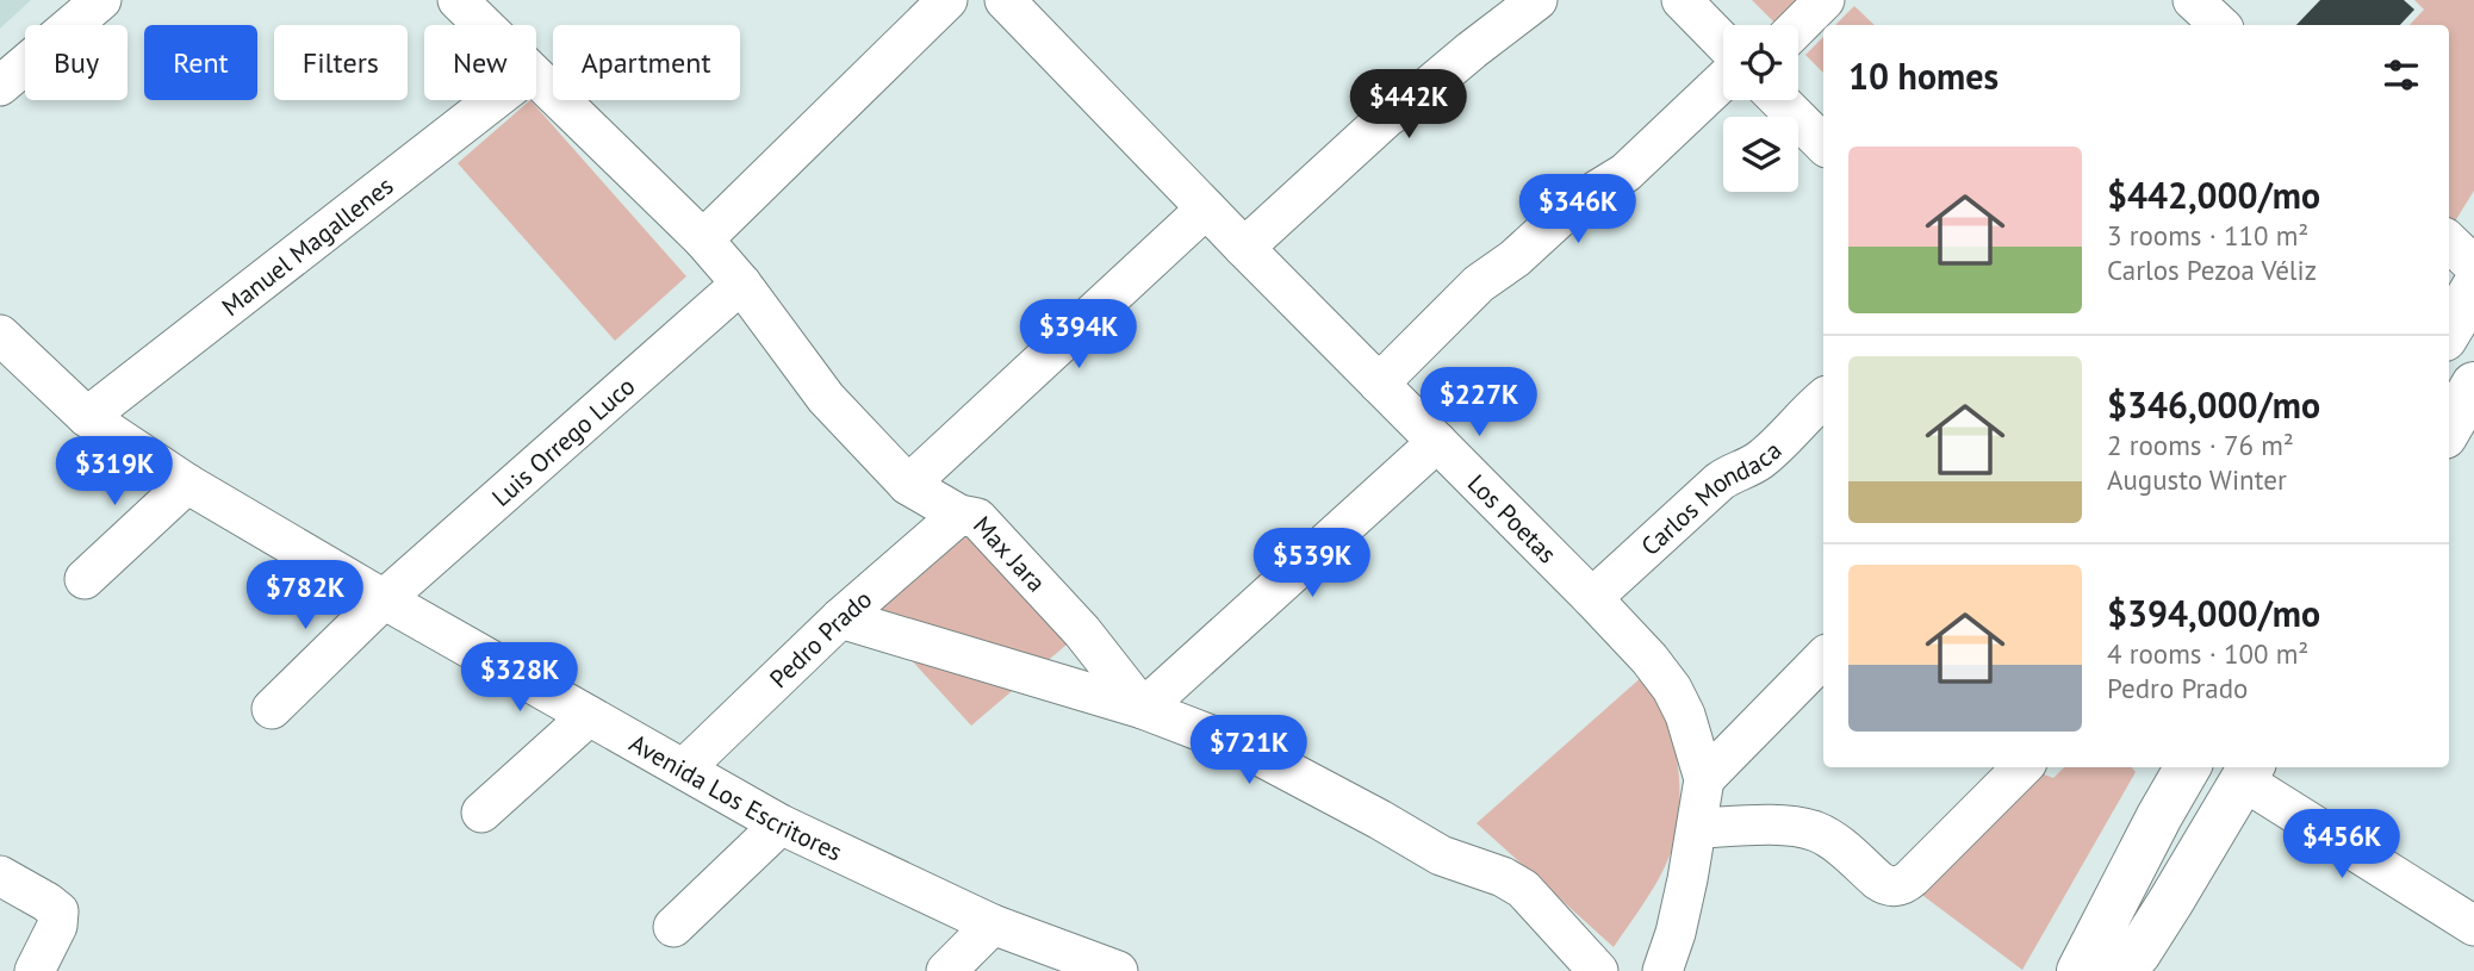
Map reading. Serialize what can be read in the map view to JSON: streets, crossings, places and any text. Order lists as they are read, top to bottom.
{
  "streets": {
    "street": [
      "Manuel Magallenes",
      "Luis Orrego Luco",
      "Carlos Mondaca",
      "Los Poetas",
      "Max Jara",
      "Pedro Prado",
      "Avenida Los Escritores"
    ]
  },
  "crossings": [
    ["Manuel Magallenes", "Avenida Los Escritores"],
    ["Luis Orrego Luco", "Max Jara"],
    ["Luis Orrego Luco", "Avenida Los Escritores"],
    ["Carlos Mondaca", "Los Poetas"],
    ["Max Jara", "Pedro Prado"],
    ["Pedro Prado", "Avenida Los Escritores"]
  ],
  "page": {
    "chip": [
      "Buy",
      "Rent",
      "Filters",
      "New",
      "Apartment"
    ],
    "heading": "10 homes",
    "price": [
      "$442K",
      "$346K",
      "$394K",
      "$227K",
      "$319K",
      "$539K",
      "$782K",
      "$328K",
      "$721K",
      "$456K"
    ],
    "list": [
      {
        "name": "$442,000/mo",
        "note": "3 rooms · 110 m² · Carlos Pezoa Véliz"
      },
      {
        "name": "$346,000/mo",
        "note": "2 rooms · 76 m² · Augusto Winter"
      },
      {
        "name": "$394,000/mo",
        "note": "4 rooms · 100 m² · Pedro Prado"
      }
    ]
  }
}
